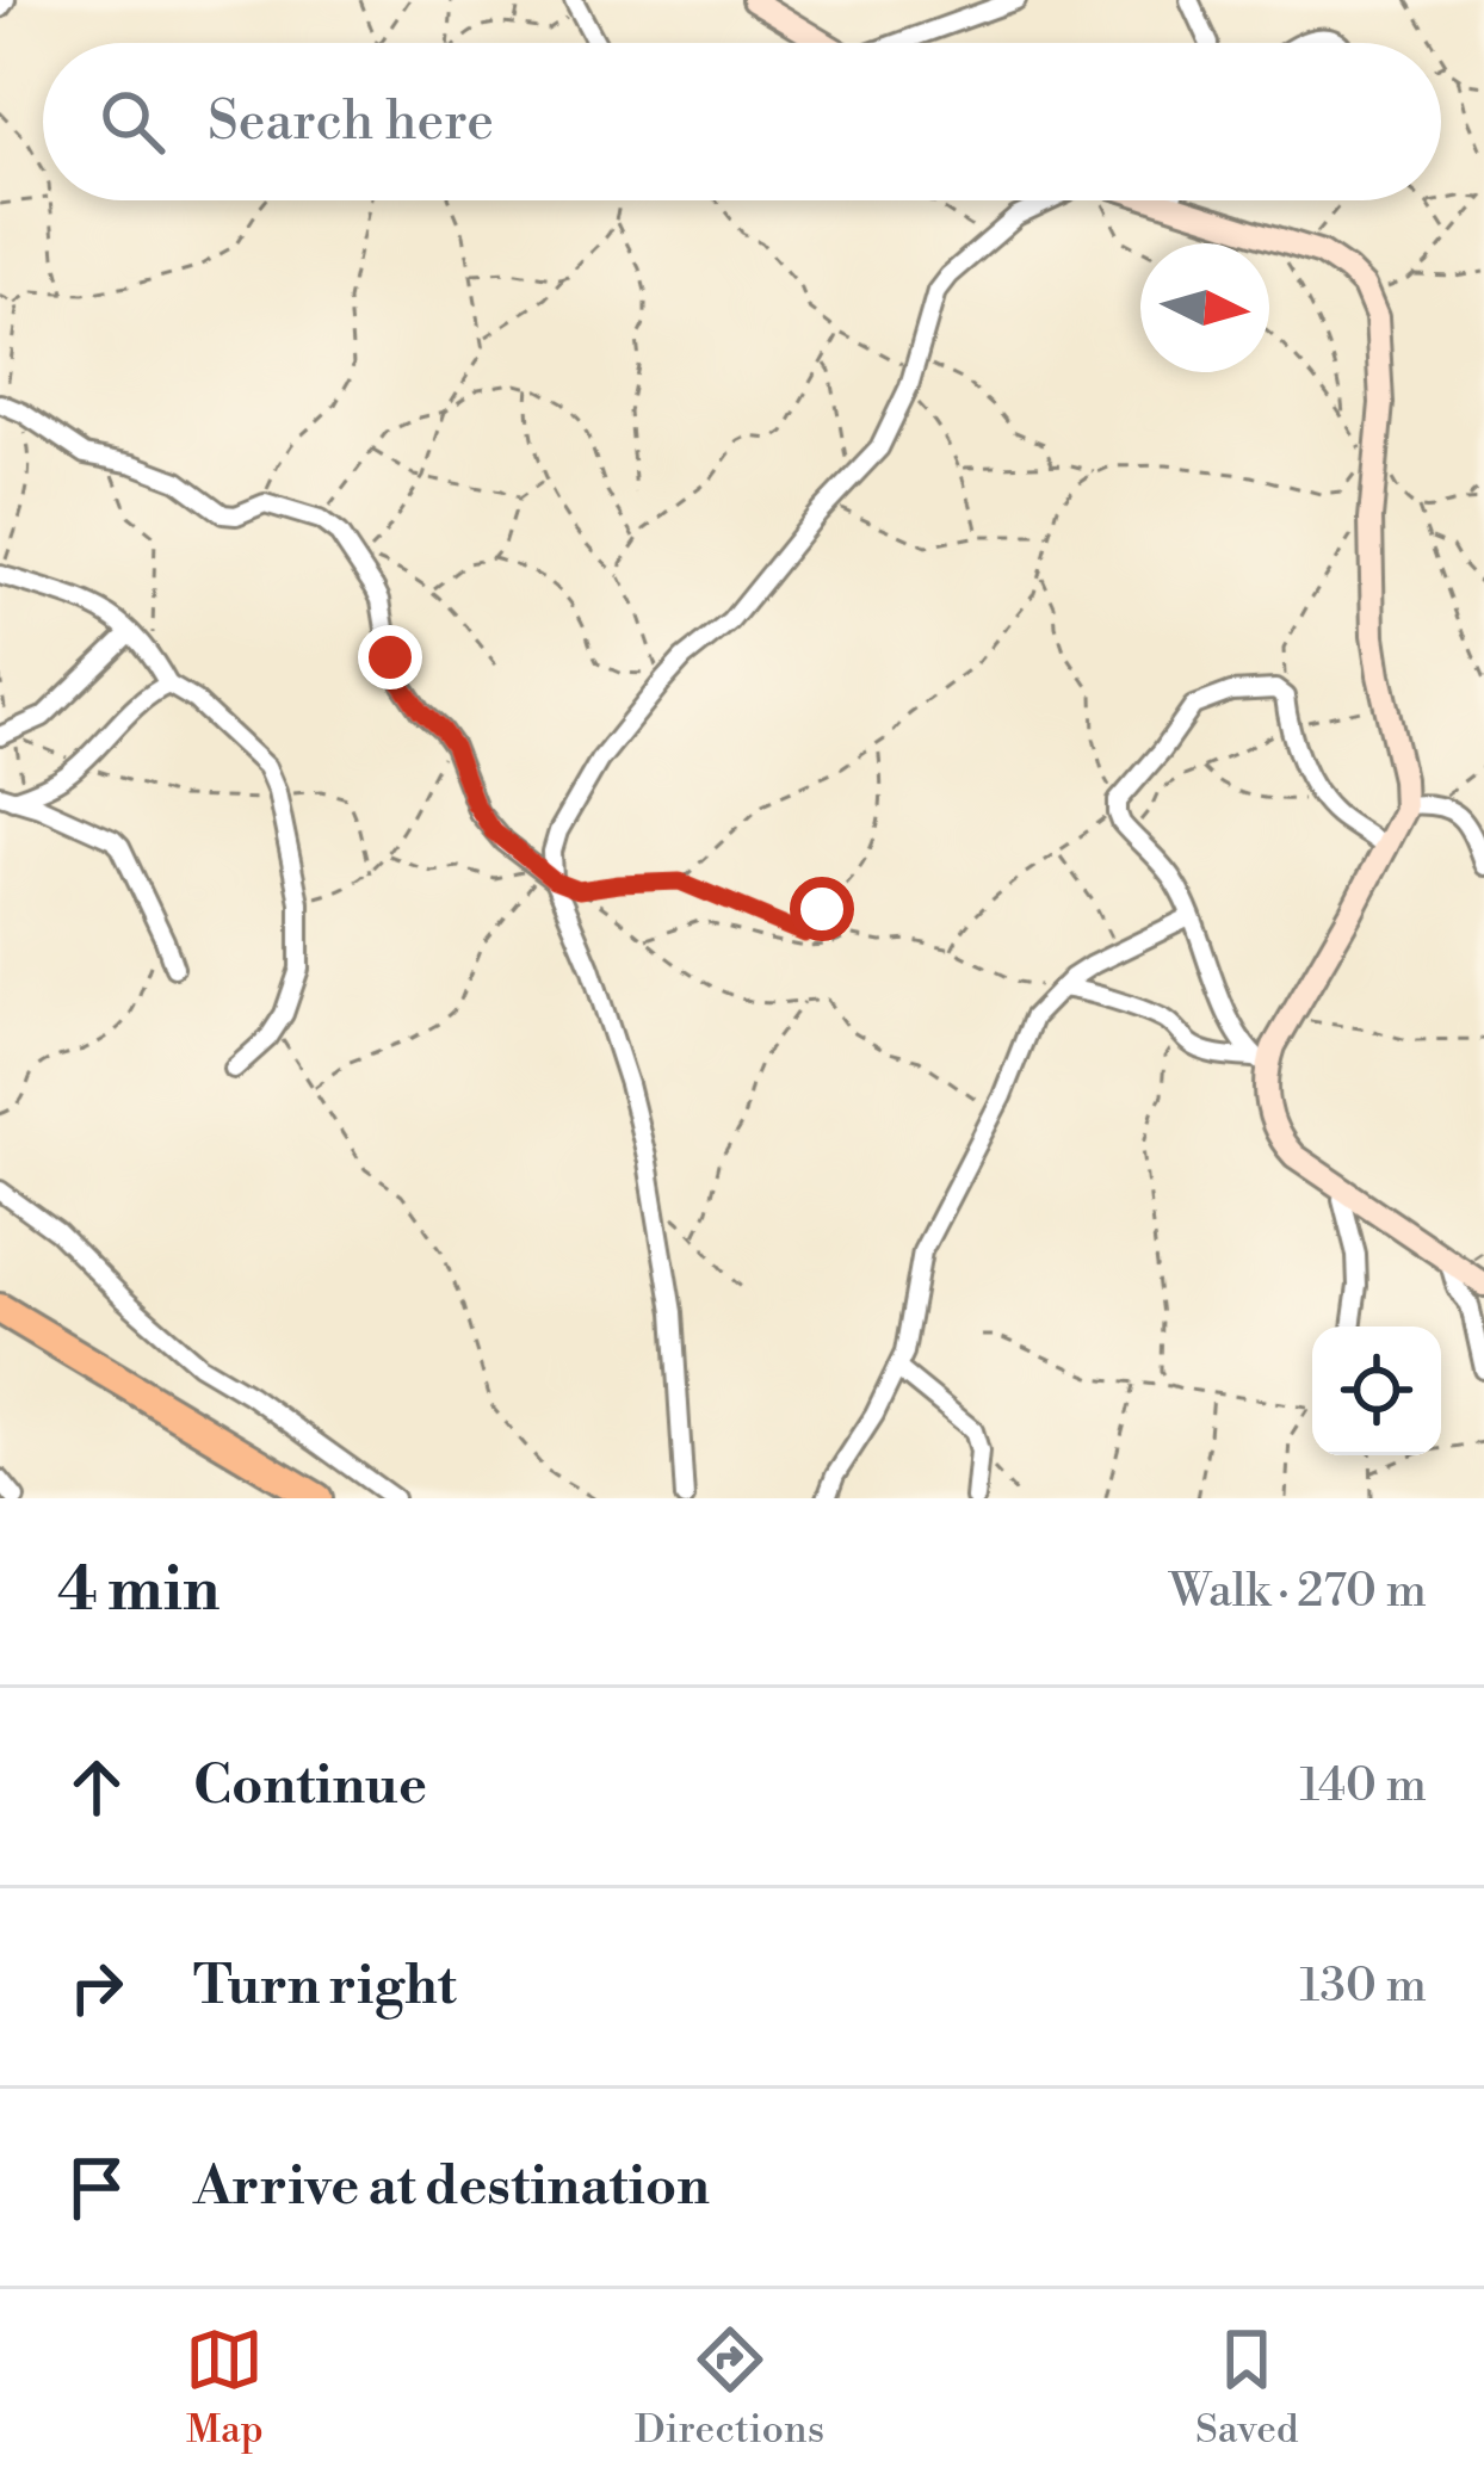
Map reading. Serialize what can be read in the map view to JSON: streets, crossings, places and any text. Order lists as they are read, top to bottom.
{
  "north": "right",
  "page": {
    "search": "Search here",
    "heading": ["4 min", "Walk · 270 m"],
    "list": [
      ["Continue", "140 m"],
      ["Turn right", "130 m"],
      "Arrive at destination"
    ],
    "nav": ["Map", "Directions", "Saved"]
  }
}
